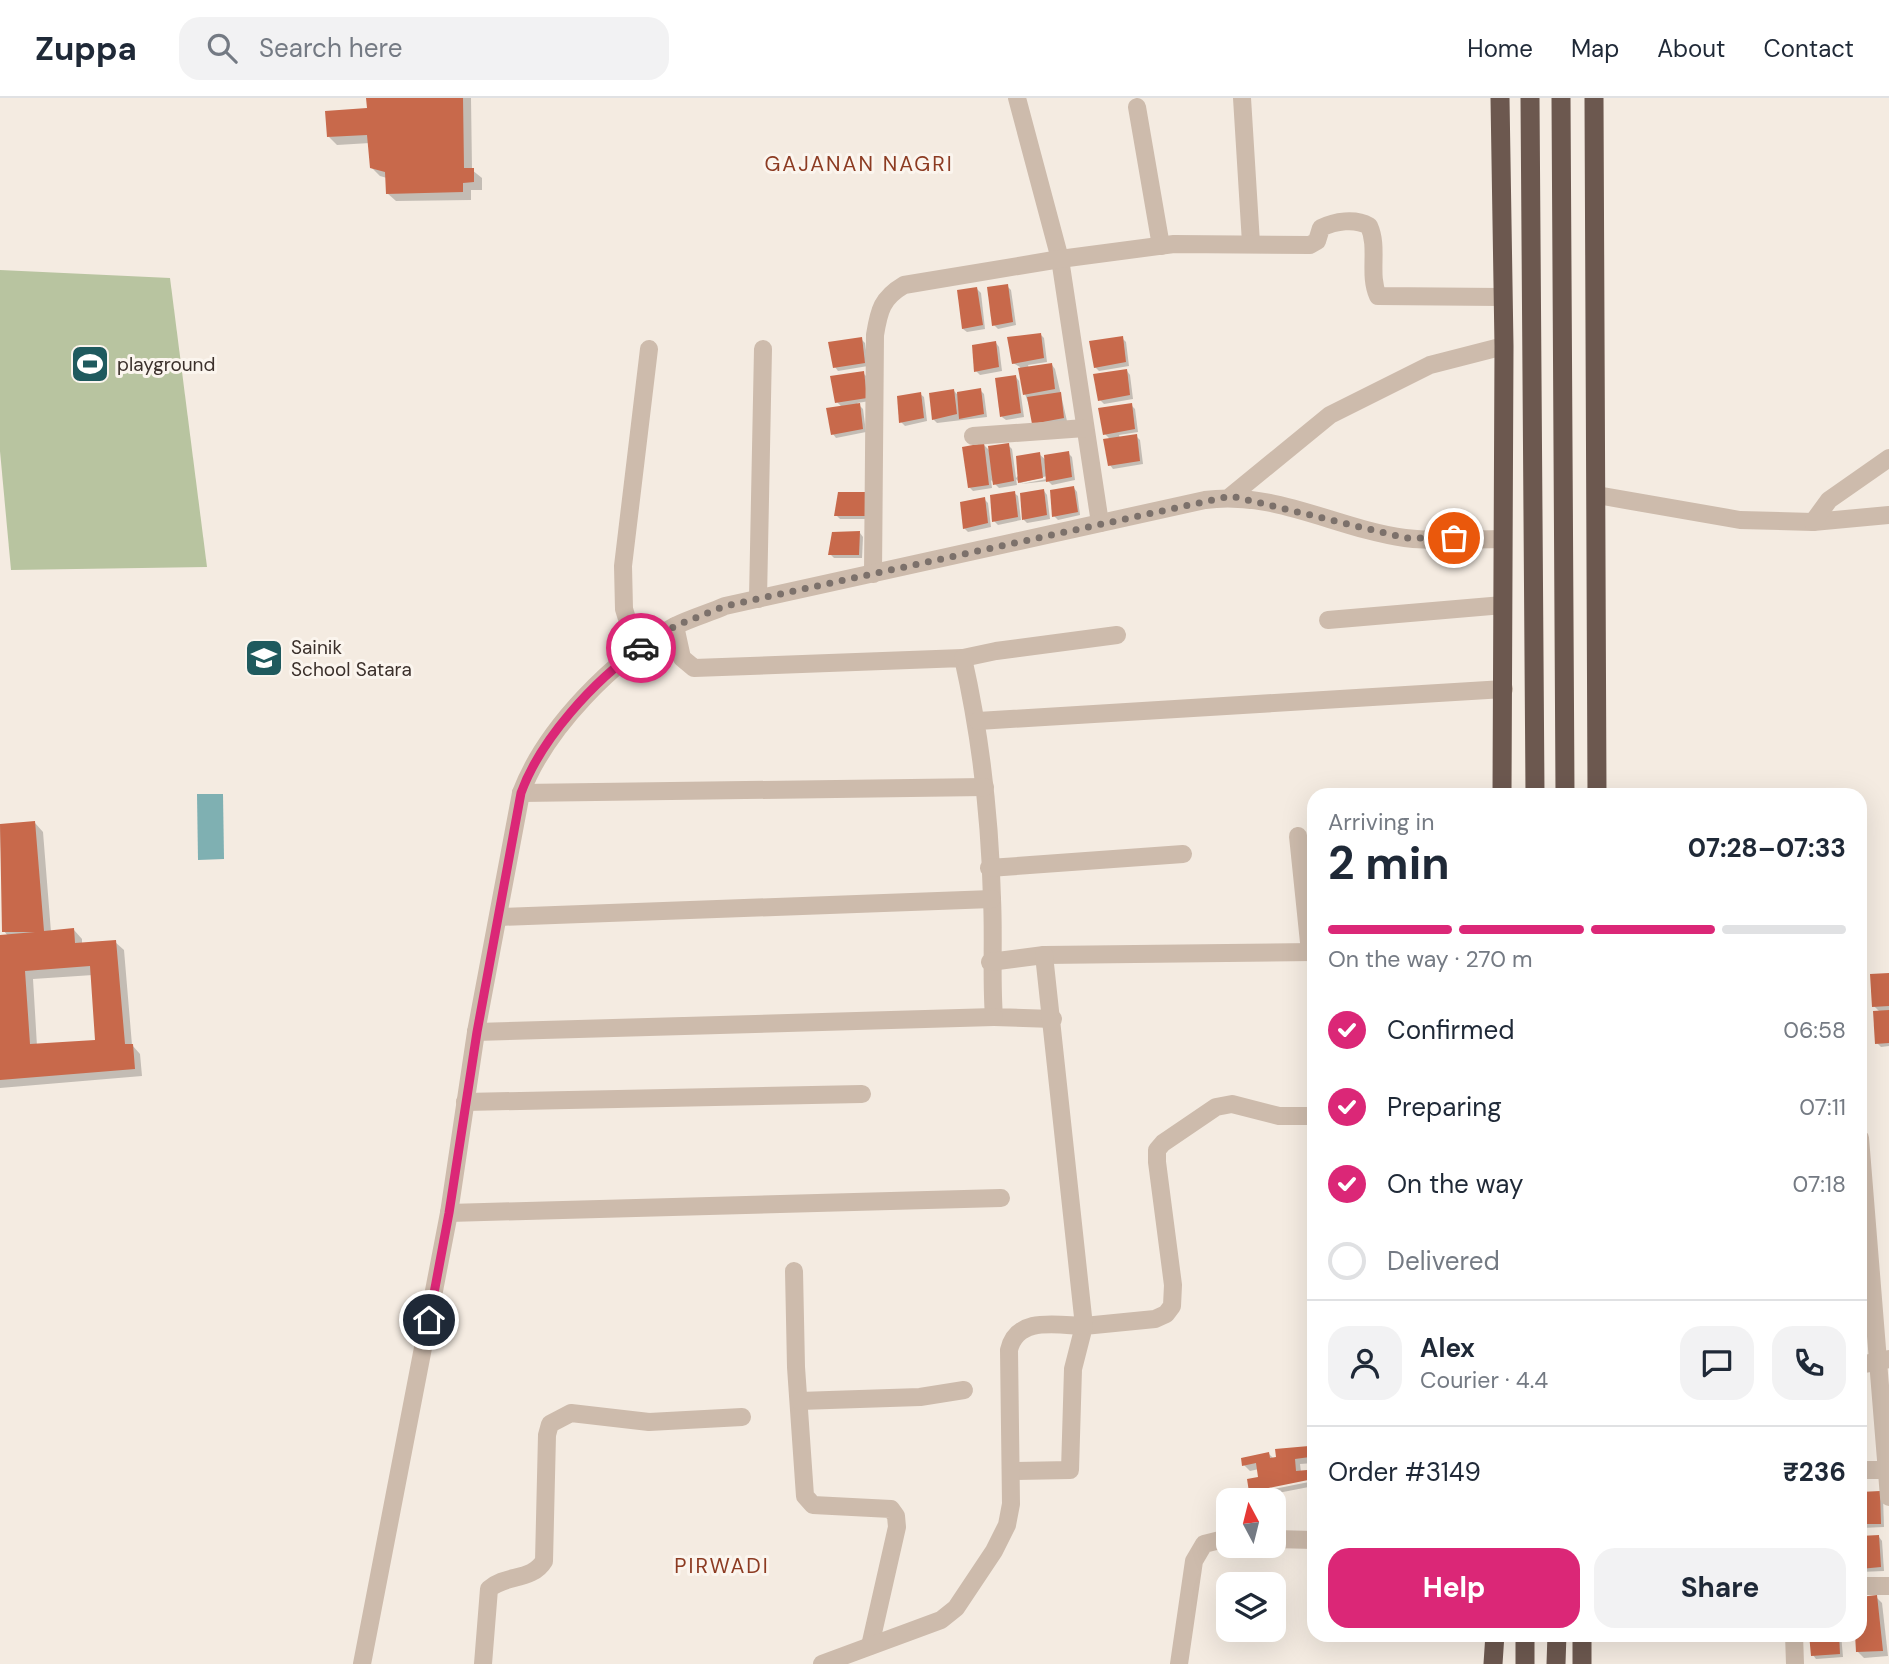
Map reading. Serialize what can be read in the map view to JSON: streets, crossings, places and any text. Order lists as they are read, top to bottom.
{
  "districts": ["GAJANAN NAGRI", "PIRWADI"],
  "places": {
    "sports": ["playground"],
    "school or university": ["Sainik School Satara"]
  },
  "north": "top",
  "page": {
    "header": "Zuppa",
    "search": "Search here",
    "nav": [
      "Home",
      "Map",
      "About",
      "Contact"
    ],
    "heading": ["2 min", "Arriving in", "07:28–07:33"],
    "panel": [
      "Alex",
      "Courier · 4.4",
      "Order #3149",
      "₹236"
    ],
    "bar": "On the way · 270 m",
    "list": [
      ["Confirmed", "06:58"],
      ["Preparing", "07:11"],
      ["On the way", "07:18"],
      "Delivered"
    ],
    "buttons": ["Help", "Share"]
  }
}
